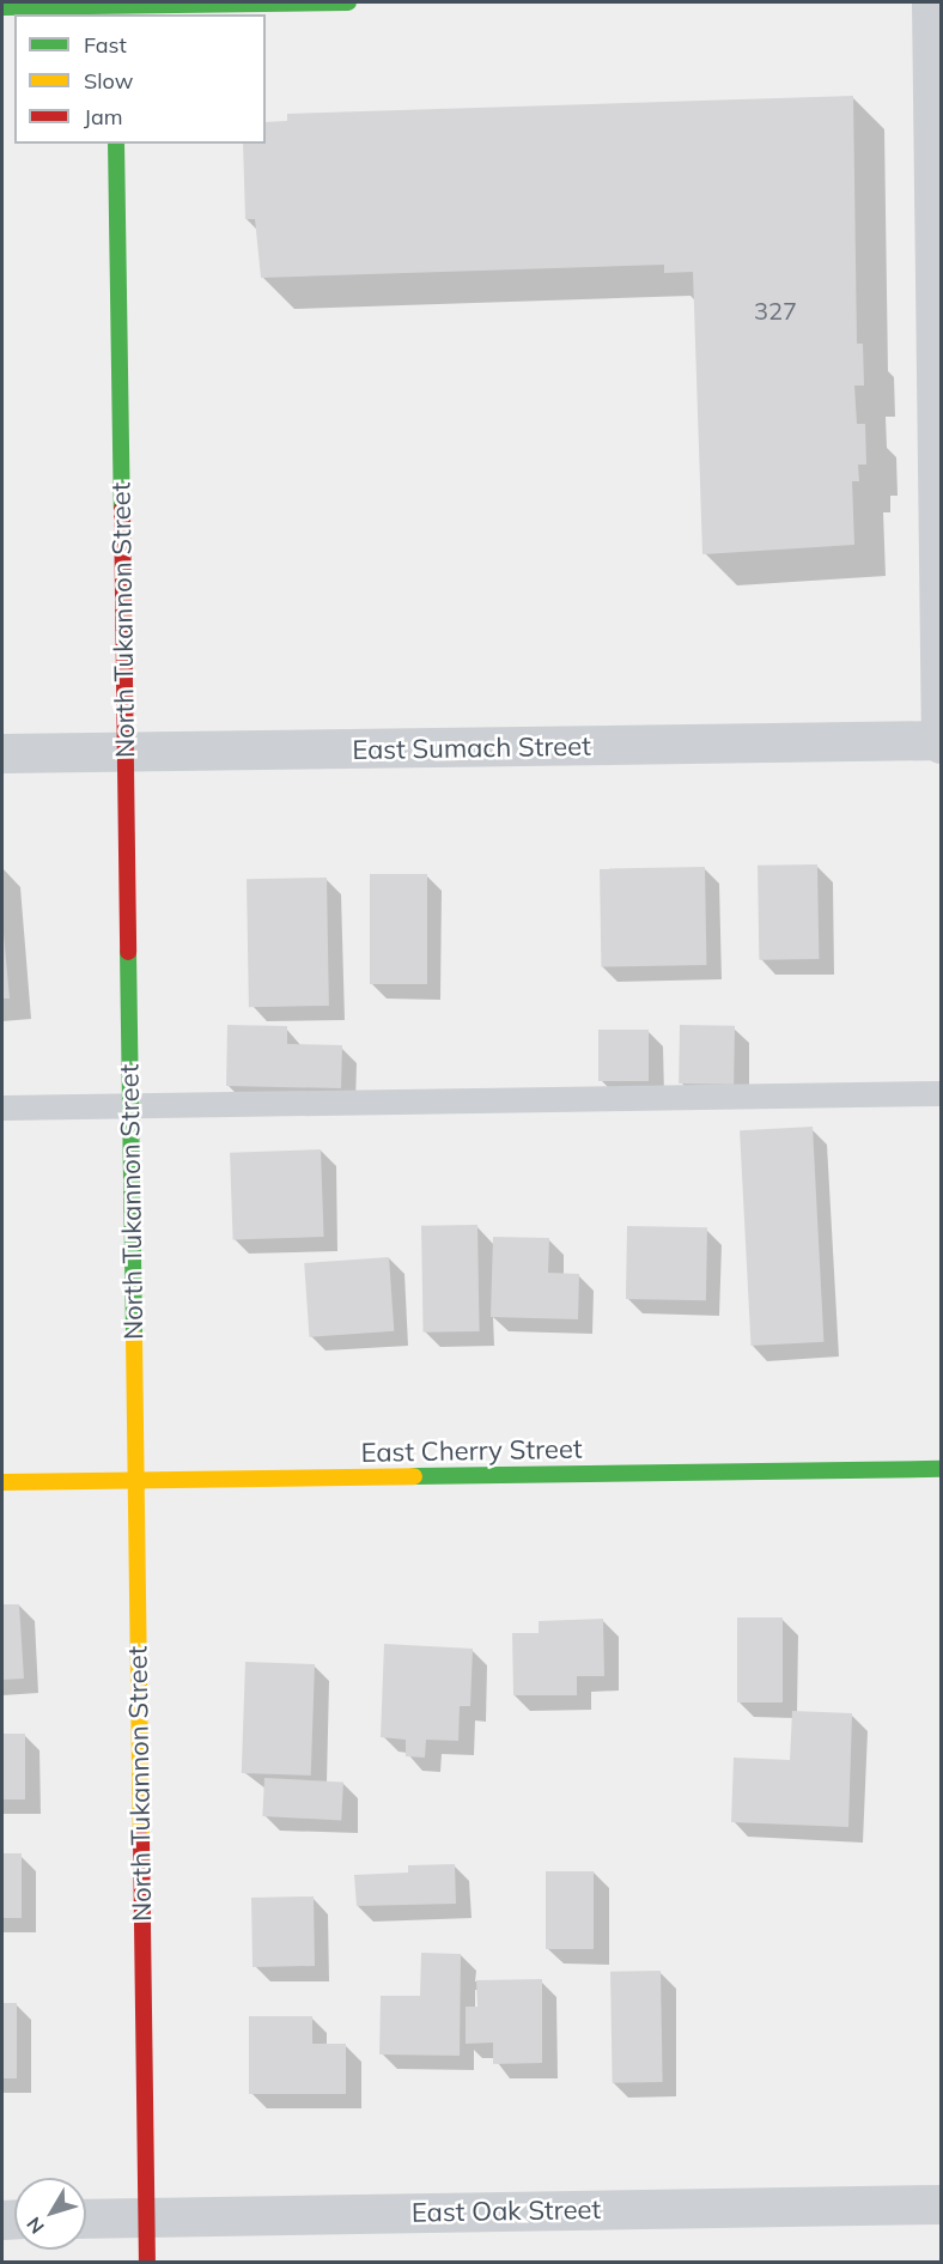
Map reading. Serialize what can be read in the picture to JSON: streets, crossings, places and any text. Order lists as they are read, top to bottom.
{
  "streets": {
    "street": [
      "North Tukannon Street",
      "East Sumach Street",
      "East Cherry Street",
      "East Oak Street"
    ]
  },
  "crossings": [
    ["North Tukannon Street", "East Sumach Street"],
    ["North Tukannon Street", "East Cherry Street"],
    ["North Tukannon Street", "East Oak Street"]
  ],
  "house_numbers": ["327"],
  "legend": ["Fast", "Slow", "Jam"],
  "north": "bottom left"
}
